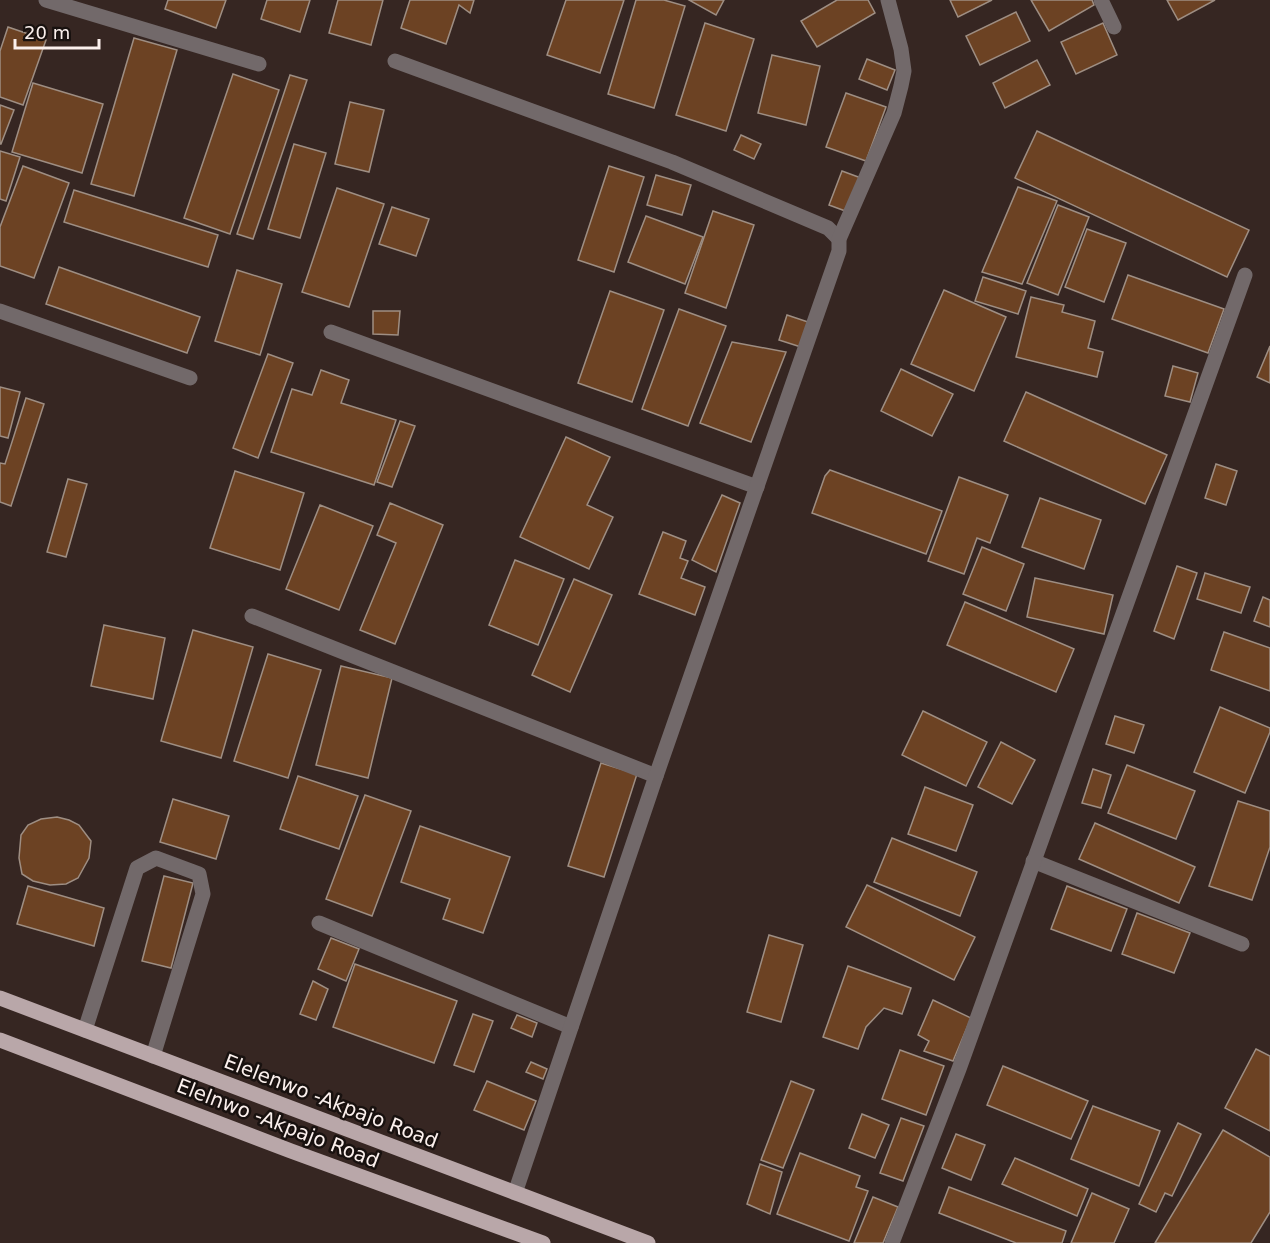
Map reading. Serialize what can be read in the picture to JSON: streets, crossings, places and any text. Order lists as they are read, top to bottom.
{
  "streets": {
    "main road": ["Elelenwo -Akpajo Road", "Elelnwo -Akpajo Road"]
  },
  "scale_bar": "20 m"
}
